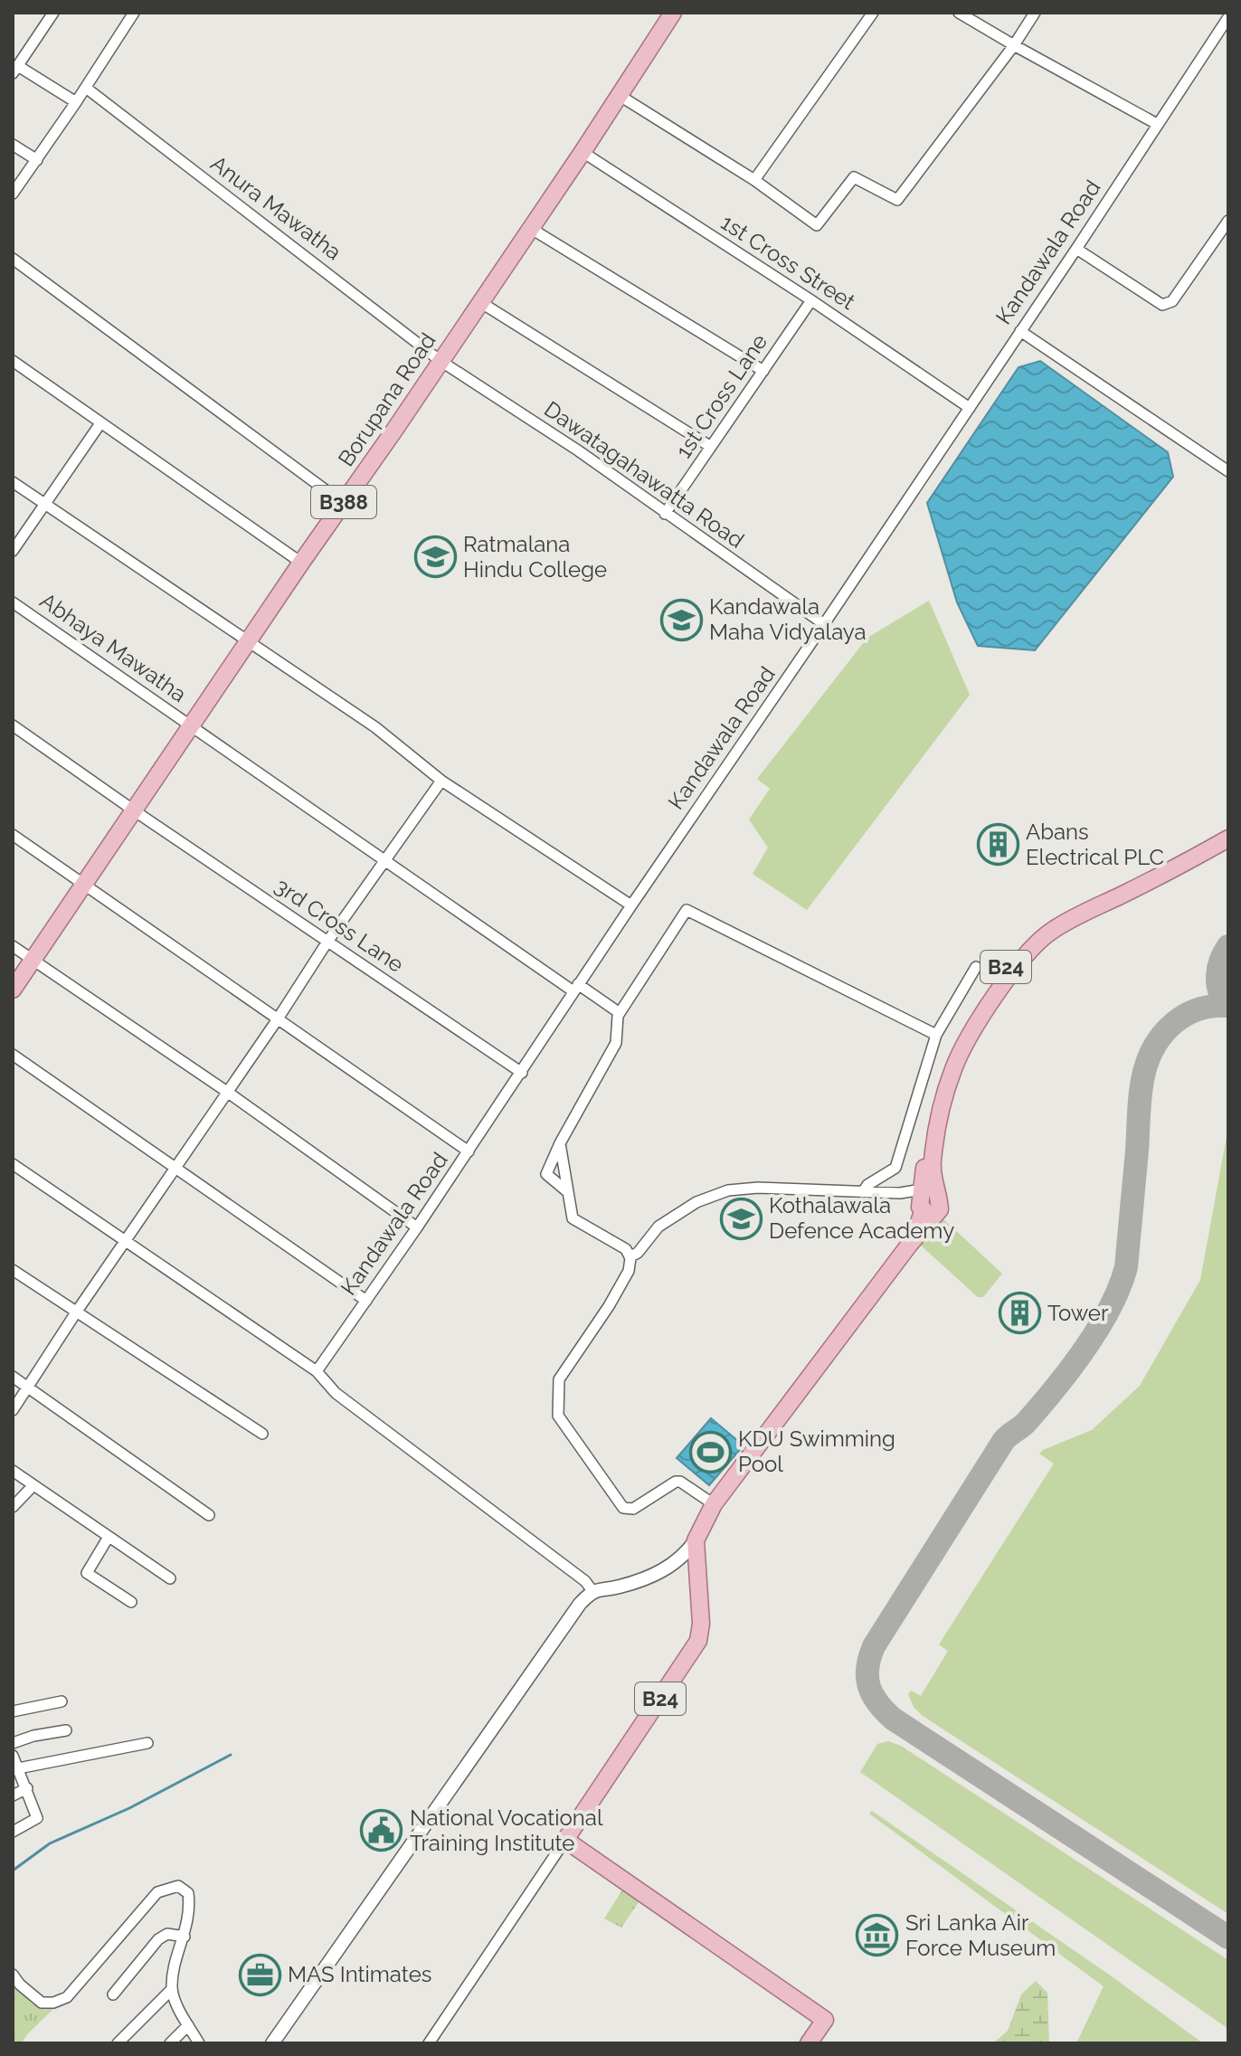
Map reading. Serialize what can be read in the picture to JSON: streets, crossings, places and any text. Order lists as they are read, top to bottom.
{
  "streets": {
    "main road": ["Borupana Road", "B388", "B24"],
    "street": [
      "Anura Mawatha",
      "Kandawala Road",
      "1st Cross Street",
      "1st Cross Lane",
      "Dawatagahawatta Road",
      "Abhaya Mawatha",
      "3rd Cross Lane"
    ]
  },
  "crossings": [
    ["Anura Mawatha", "Borupana Road"],
    ["Anura Mawatha", "Dawatagahawatta Road"],
    ["Kandawala Road", "1st Cross Street"],
    ["Kandawala Road", "Dawatagahawatta Road"],
    ["Kandawala Road", "Abhaya Mawatha"],
    ["Kandawala Road", "3rd Cross Lane"],
    ["1st Cross Street", "1st Cross Lane"],
    ["1st Cross Street", "Borupana Road"],
    ["1st Cross Lane", "Dawatagahawatta Road"],
    ["Borupana Road", "Dawatagahawatta Road"],
    ["Borupana Road", "Abhaya Mawatha"],
    ["Borupana Road", "3rd Cross Lane"]
  ],
  "places": {
    "school or university": ["Ratmalana Hindu College", "Kandawala Maha Vidyalaya", "Kothalawala Defence Academy"],
    "building": ["Abans Electrical PLC", "Tower"],
    "sports": ["KDU Swimming Pool"],
    "public building": ["National Vocational Training Institute"],
    "museum": ["Sri Lanka Air Force Museum"],
    "office": ["MAS Intimates"]
  }
}
